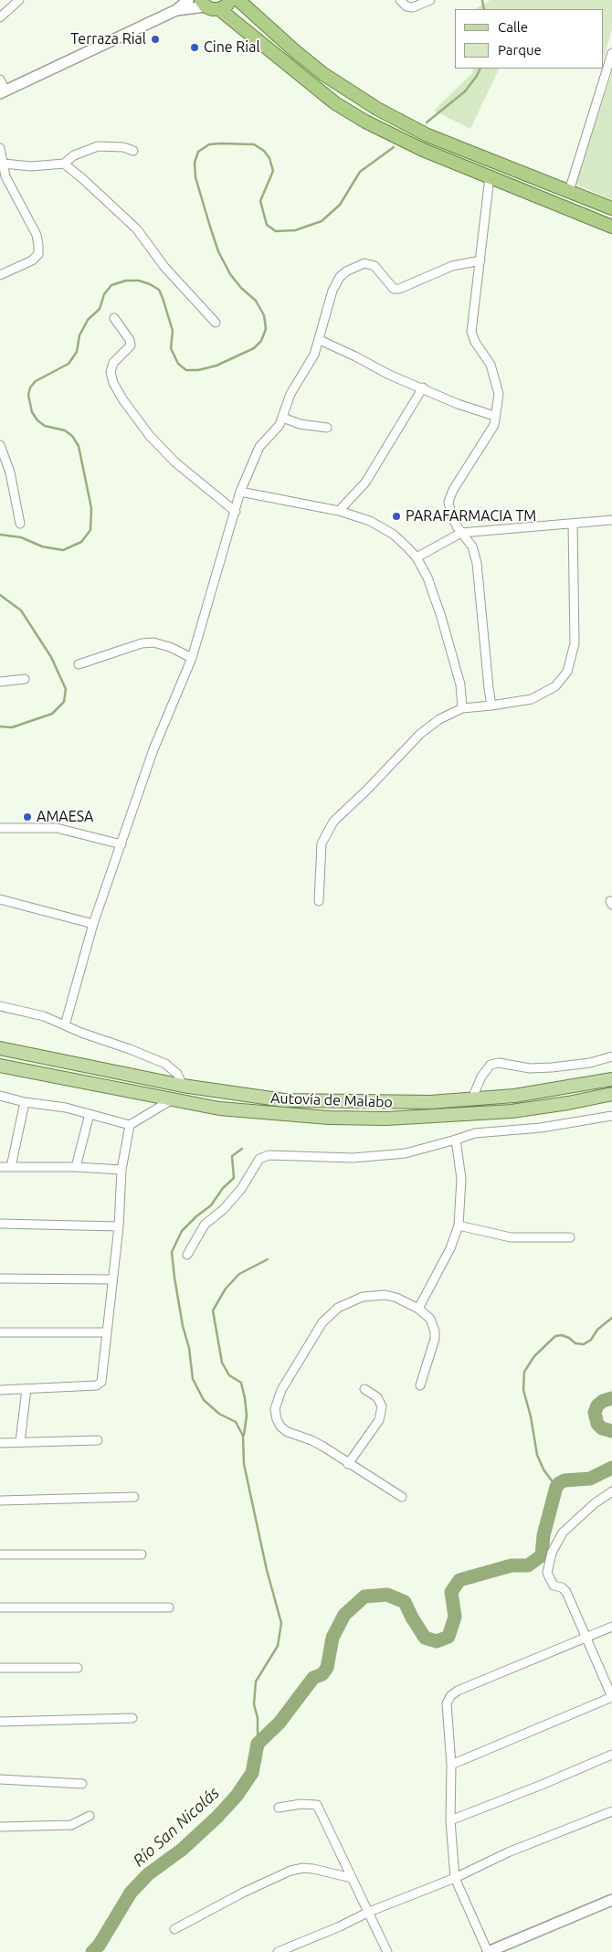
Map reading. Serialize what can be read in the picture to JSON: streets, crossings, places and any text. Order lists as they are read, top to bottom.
{
  "streets": {
    "main road": ["Autovía de Malabo"]
  },
  "water": ["Río San Nicolás"],
  "places": [
    "Terraza Rial",
    "Cine Rial",
    "PARAFARMACIA TM",
    "AMAESA"
  ],
  "legend": ["Calle", "Parque"]
}
